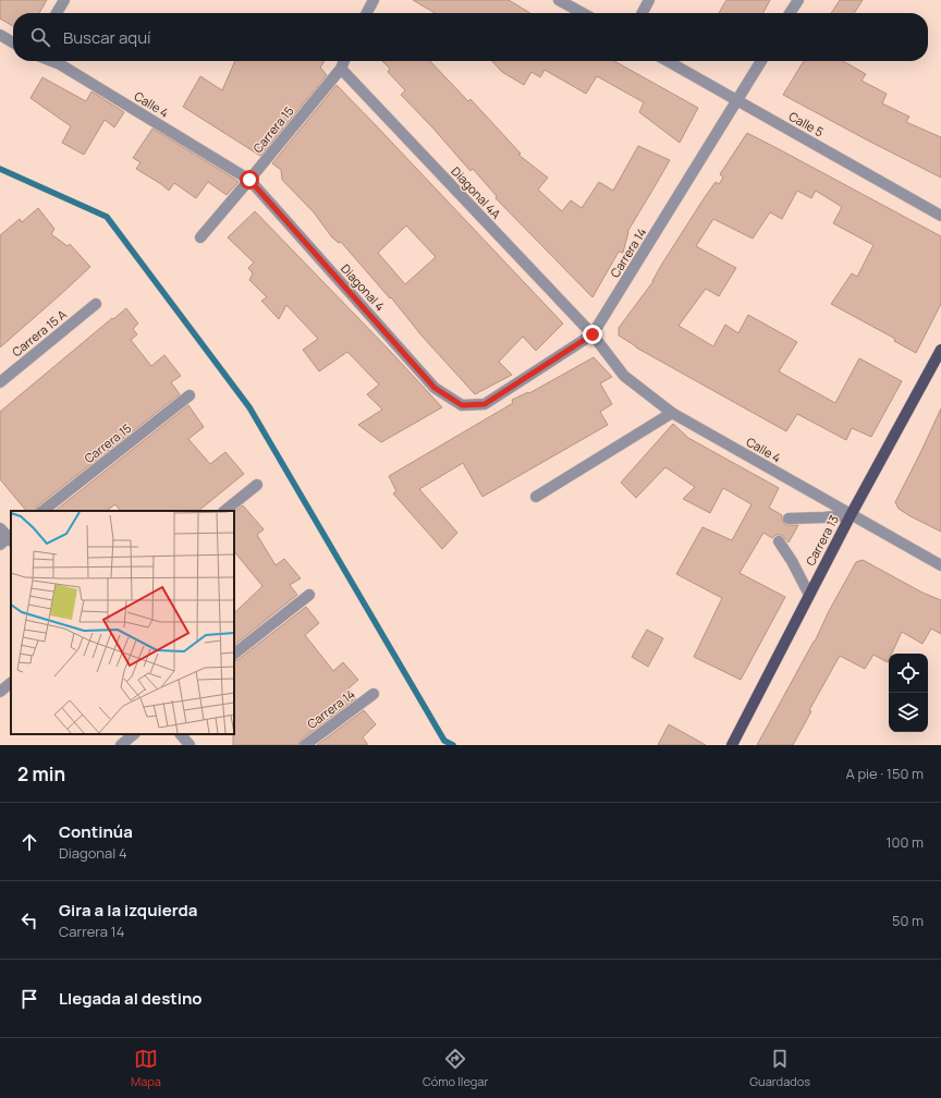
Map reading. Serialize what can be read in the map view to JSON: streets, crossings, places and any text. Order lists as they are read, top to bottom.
{
  "streets": {
    "main road": ["Carrera 13"],
    "street": [
      "Calle 4",
      "Calle 5",
      "Carrera 15",
      "Diagonal 4A",
      "Carrera 14",
      "Diagonal 4",
      "Carrera 15 A"
    ]
  },
  "crossings": [
    ["Calle 4", "Carrera 15"],
    ["Calle 4", "Diagonal 4A"],
    ["Calle 4", "Carrera 14"],
    ["Calle 4", "Diagonal 4"],
    ["Calle 4", "Carrera 13"],
    ["Calle 5", "Carrera 14"],
    ["Carrera 15", "Diagonal 4A"],
    ["Carrera 15", "Diagonal 4"],
    ["Diagonal 4A", "Carrera 14"],
    ["Carrera 14", "Diagonal 4"]
  ],
  "page": {
    "search": "Buscar aquí",
    "heading": ["2 min", "A pie · 150 m"],
    "list": [
      ["Continúa", "Diagonal 4", "100 m"],
      ["Gira a la izquierda", "Carrera 14", "50 m"],
      "Llegada al destino"
    ],
    "nav": ["Mapa", "Cómo llegar", "Guardados"]
  }
}
